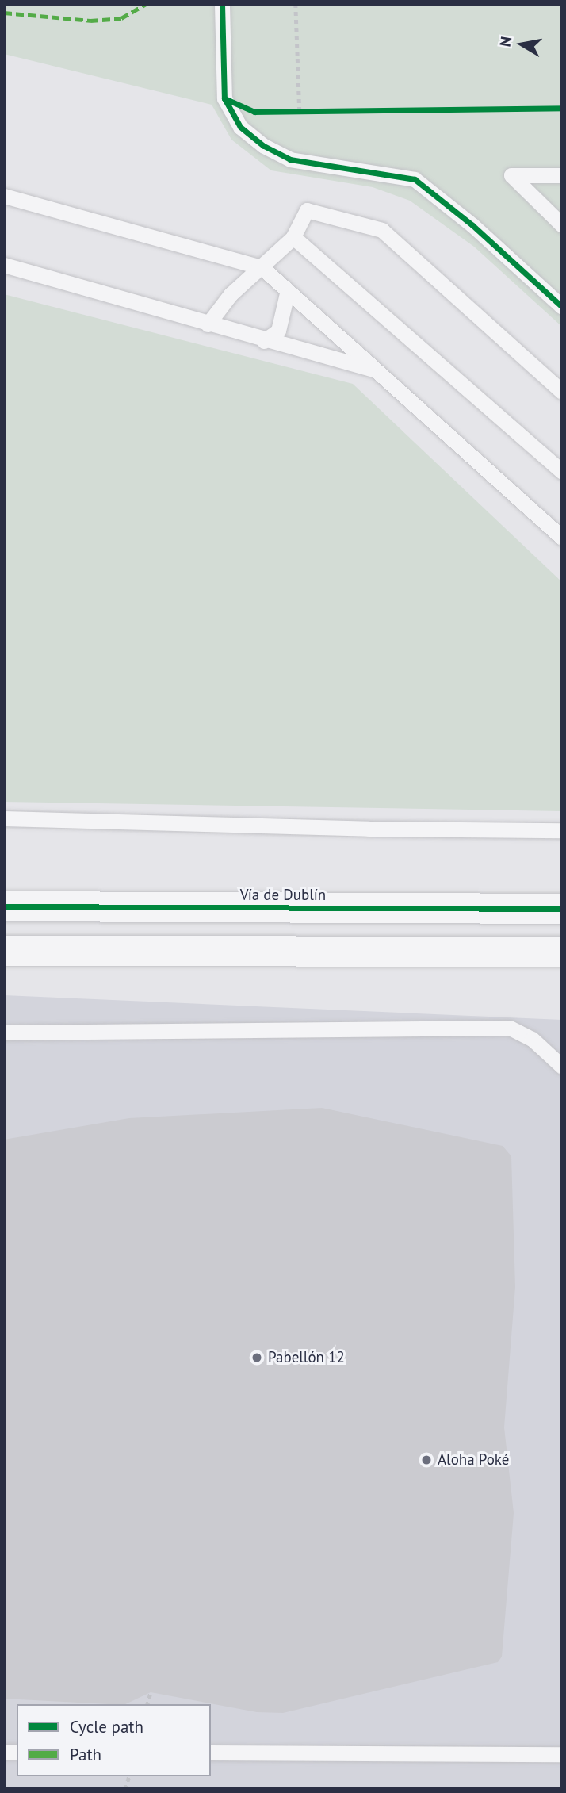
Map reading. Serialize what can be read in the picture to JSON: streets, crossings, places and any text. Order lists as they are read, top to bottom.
{
  "streets": {
    "street": ["Vía de Dublín"]
  },
  "places": ["Pabellón 12", "Aloha Poké"],
  "legend": ["Cycle path", "Path"],
  "north": "left"
}
